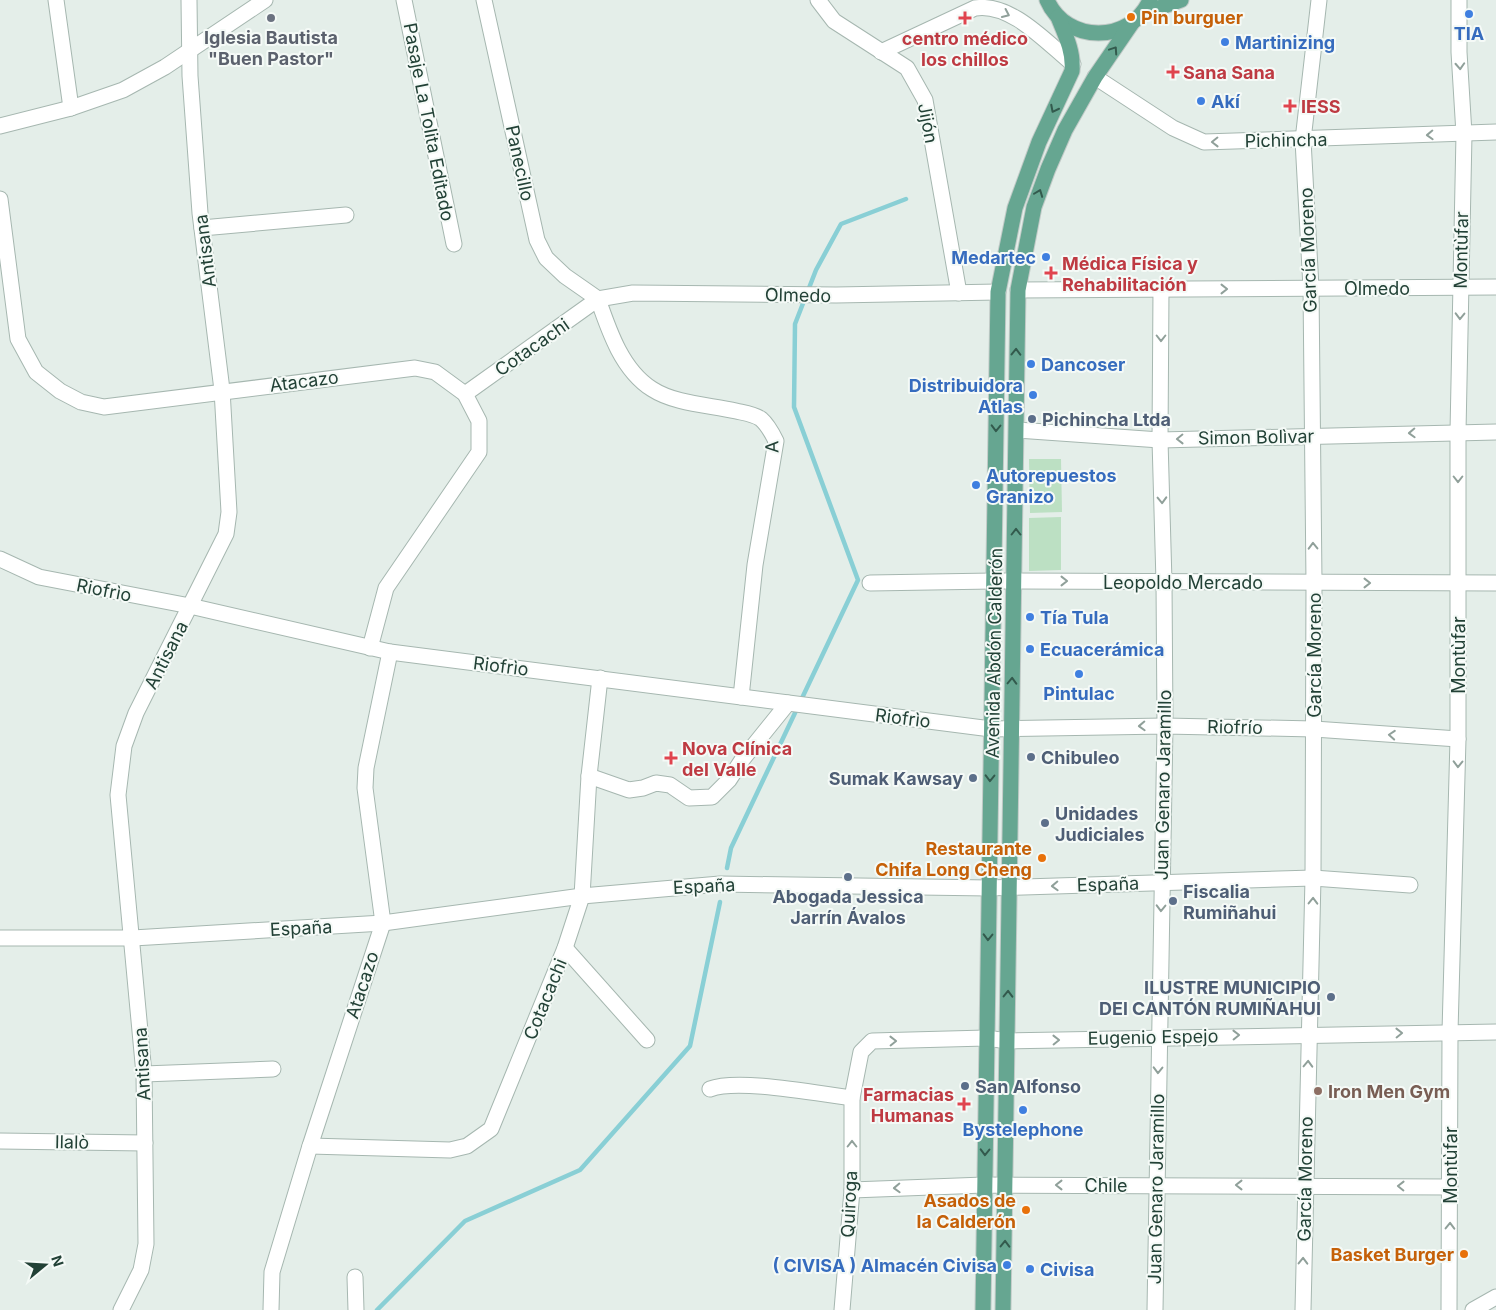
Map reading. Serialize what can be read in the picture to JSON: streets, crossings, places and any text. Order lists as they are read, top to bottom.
{
  "streets": {
    "main road": ["Avenida Abdón Calderón"],
    "street": [
      "Pasaje La Tolita Editado",
      "Jijón",
      "Pichincha",
      "Panecillo",
      "García Moreno",
      "Montùfar",
      "Antisana",
      "Olmedo",
      "Cotacachi",
      "Atacazo",
      "Simon Bolìvar",
      "A",
      "Leopoldo Mercado",
      "Riofrìo",
      "Riofrío",
      "Juan Genaro Jaramillo",
      "España",
      "Eugenio Espejo",
      "Ilalò",
      "Chile",
      "Quiroga"
    ]
  },
  "crossings": [
    ["Jijón", "Olmedo"],
    ["Pichincha", "García Moreno"],
    ["Pichincha", "Montùfar"],
    ["Pichincha", "Avenida Abdón Calderón"],
    ["Panecillo", "Olmedo"],
    ["Panecillo", "Cotacachi"],
    ["Panecillo", "A"],
    ["García Moreno", "Olmedo"],
    ["García Moreno", "Simon Bolìvar"],
    ["García Moreno", "Leopoldo Mercado"],
    ["García Moreno", "Riofrío"],
    ["García Moreno", "España"],
    ["García Moreno", "Eugenio Espejo"],
    ["García Moreno", "Chile"],
    ["Montùfar", "Olmedo"],
    ["Montùfar", "Simon Bolìvar"],
    ["Montùfar", "Leopoldo Mercado"],
    ["Montùfar", "Riofrío"],
    ["Montùfar", "Eugenio Espejo"],
    ["Montùfar", "Chile"],
    ["Antisana", "Atacazo"],
    ["Antisana", "Riofrìo"],
    ["Antisana", "España"],
    ["Antisana", "Ilalò"],
    ["Olmedo", "Cotacachi"],
    ["Olmedo", "A"],
    ["Olmedo", "Avenida Abdón Calderón"],
    ["Olmedo", "Juan Genaro Jaramillo"],
    ["Cotacachi", "Atacazo"],
    ["Cotacachi", "A"],
    ["Cotacachi", "Riofrìo"],
    ["Cotacachi", "España"],
    ["Atacazo", "Riofrìo"],
    ["Atacazo", "España"],
    ["Simon Bolìvar", "Avenida Abdón Calderón"],
    ["Simon Bolìvar", "Juan Genaro Jaramillo"],
    ["A", "Riofrìo"],
    ["Leopoldo Mercado", "Avenida Abdón Calderón"],
    ["Leopoldo Mercado", "Juan Genaro Jaramillo"],
    ["Riofrìo", "Avenida Abdón Calderón"],
    ["Riofrìo", "Riofrío"],
    ["Avenida Abdón Calderón", "Riofrío"],
    ["Avenida Abdón Calderón", "España"],
    ["Avenida Abdón Calderón", "Eugenio Espejo"],
    ["Avenida Abdón Calderón", "Chile"],
    ["Riofrío", "Juan Genaro Jaramillo"],
    ["Juan Genaro Jaramillo", "España"],
    ["Juan Genaro Jaramillo", "Eugenio Espejo"],
    ["Juan Genaro Jaramillo", "Chile"],
    ["Eugenio Espejo", "Quiroga"],
    ["Chile", "Quiroga"]
  ],
  "one_way": [
    "Pichincha",
    "García Moreno",
    "Simon Bolìvar",
    "Leopoldo Mercado",
    "Riofrío",
    "Juan Genaro Jaramillo",
    "Eugenio Espejo",
    "Chile",
    "Quiroga"
  ],
  "places": {
    "other": [
      "TIA",
      "Pin burguer",
      "Iglesia Bautista \"Buen Pastor\"",
      "Martinizing",
      "Akí",
      "Medartec",
      "Dancoser",
      "Distribuidora Atlas",
      "Pichincha Ltda",
      "Autorepuestos Granizo",
      "Tía Tula",
      "Ecuacerámica",
      "Pintulac",
      "Chibuleo",
      "Sumak Kawsay",
      "Unidades Judiciales",
      "Restaurante Chifa Long Cheng",
      "Abogada Jessica Jarrín Ávalos",
      "Fiscalia Rumiñahui",
      "ILUSTRE MUNICIPIO DEl CANTÓN RUMIÑAHUI",
      "San Alfonso",
      "Iron Men Gym",
      "Bystelephone",
      "Asados de la Calderón",
      "Basket Burger",
      "( CIVISA ) Almacén Civisa",
      "Civisa"
    ],
    "health": [
      "centro médico los chillos",
      "Sana Sana",
      "IESS",
      "Médica Física y Rehabilitación",
      "Nova Clínica del Valle",
      "Farmacias Humanas"
    ]
  },
  "north": "right"
}
